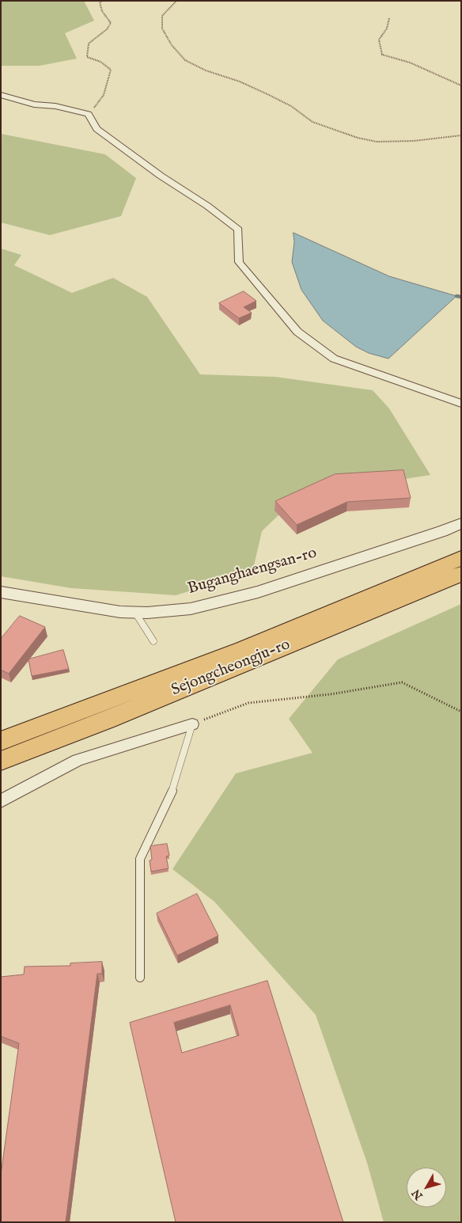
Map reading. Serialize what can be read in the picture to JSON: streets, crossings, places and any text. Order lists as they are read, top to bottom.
{
  "streets": {
    "highway": ["Sejongcheongju-ro"],
    "street": ["Buganghaengsan-ro"]
  },
  "north": "bottom left"
}
